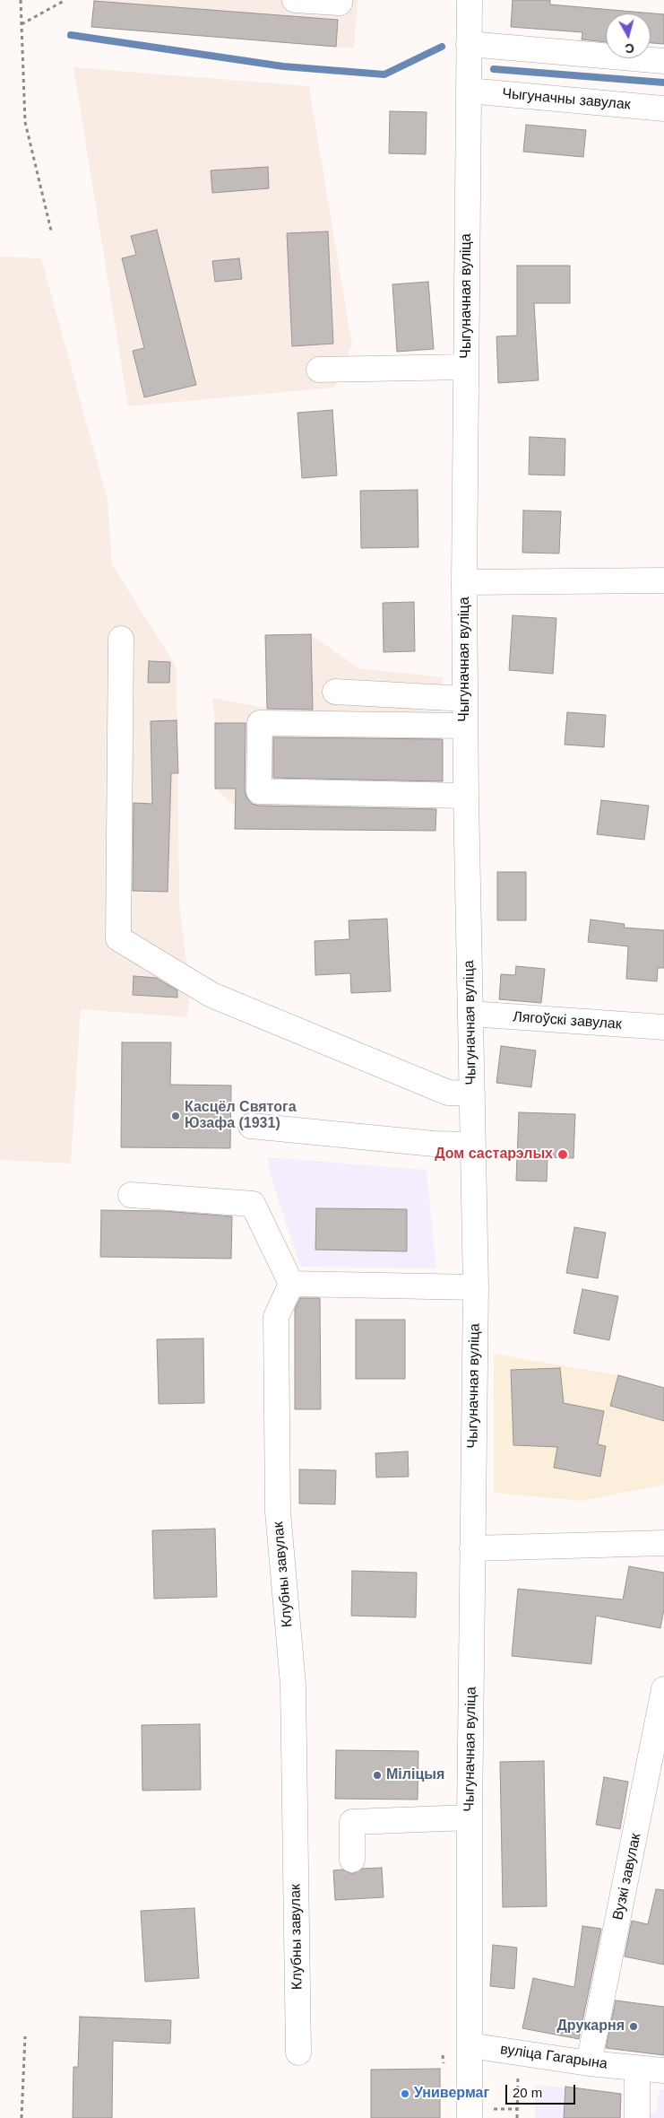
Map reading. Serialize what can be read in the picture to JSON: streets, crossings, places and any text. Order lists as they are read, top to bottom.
{
  "streets": {
    "street": [
      "Чыгуначны завулак",
      "Чыгуначная вуліца",
      "Лягоўскі завулак",
      "Клубны завулак",
      "Вузкі завулак",
      "вуліца Гагарына"
    ]
  },
  "crossings": [
    ["Чыгуначны завулак", "Чыгуначная вуліца"],
    ["Чыгуначная вуліца", "Лягоўскі завулак"],
    ["Чыгуначная вуліца", "вуліца Гагарына"],
    ["Вузкі завулак", "вуліца Гагарына"]
  ],
  "places": [
    "Касцёл Святога Юзафа (1931)",
    "Дом састарэлых",
    "Міліцыя",
    "Друкарня",
    "Универмаг"
  ],
  "scale_bar": "20 m",
  "north": "bottom"
}
